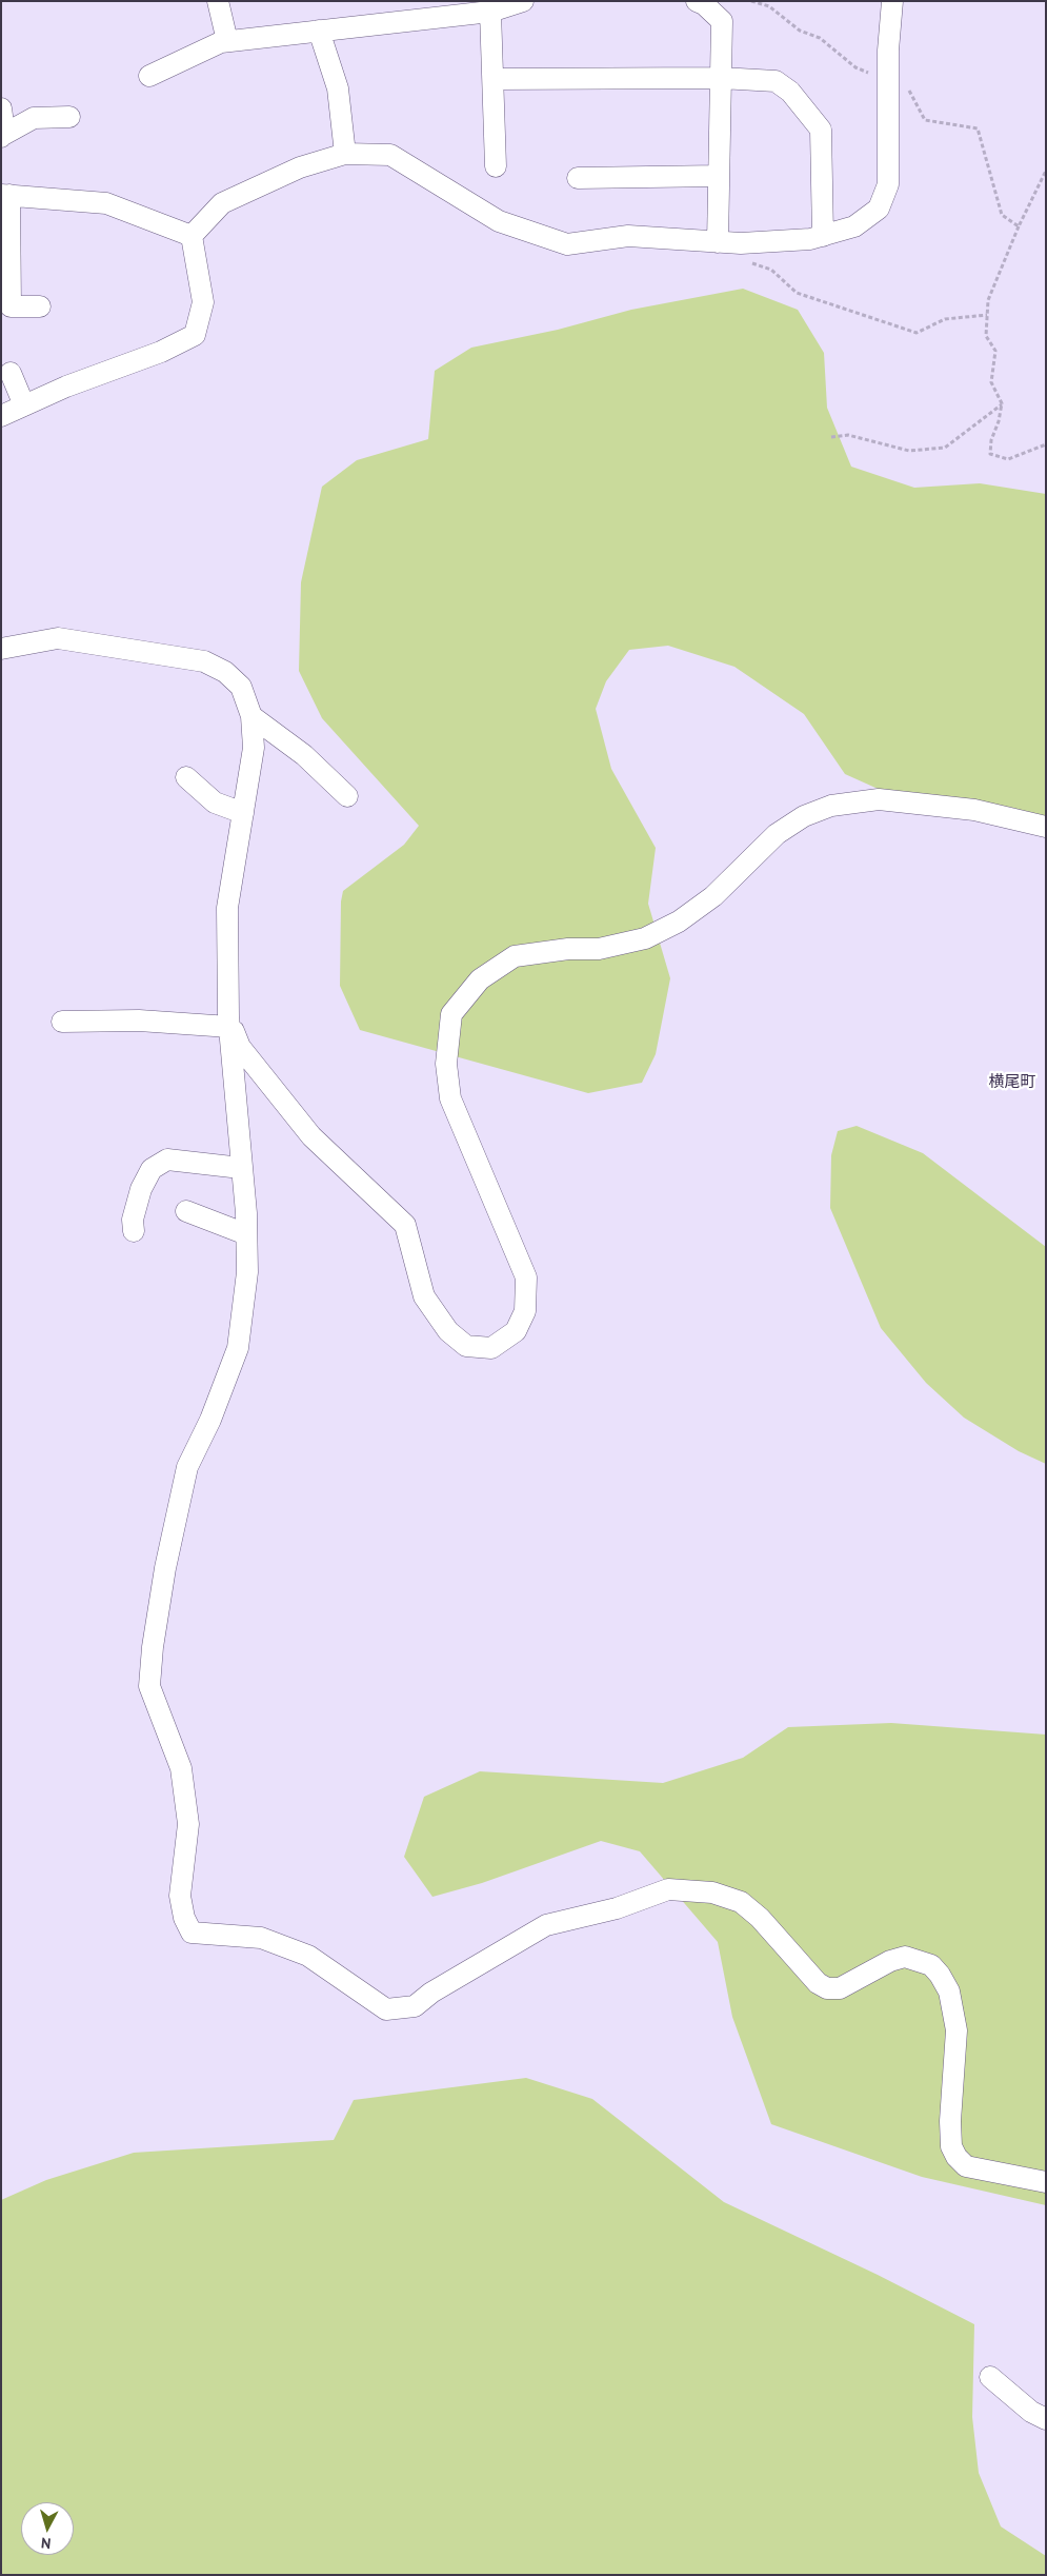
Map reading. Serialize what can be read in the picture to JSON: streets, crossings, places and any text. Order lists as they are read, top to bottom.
{
  "districts": ["横尾町"],
  "north": "bottom"
}
